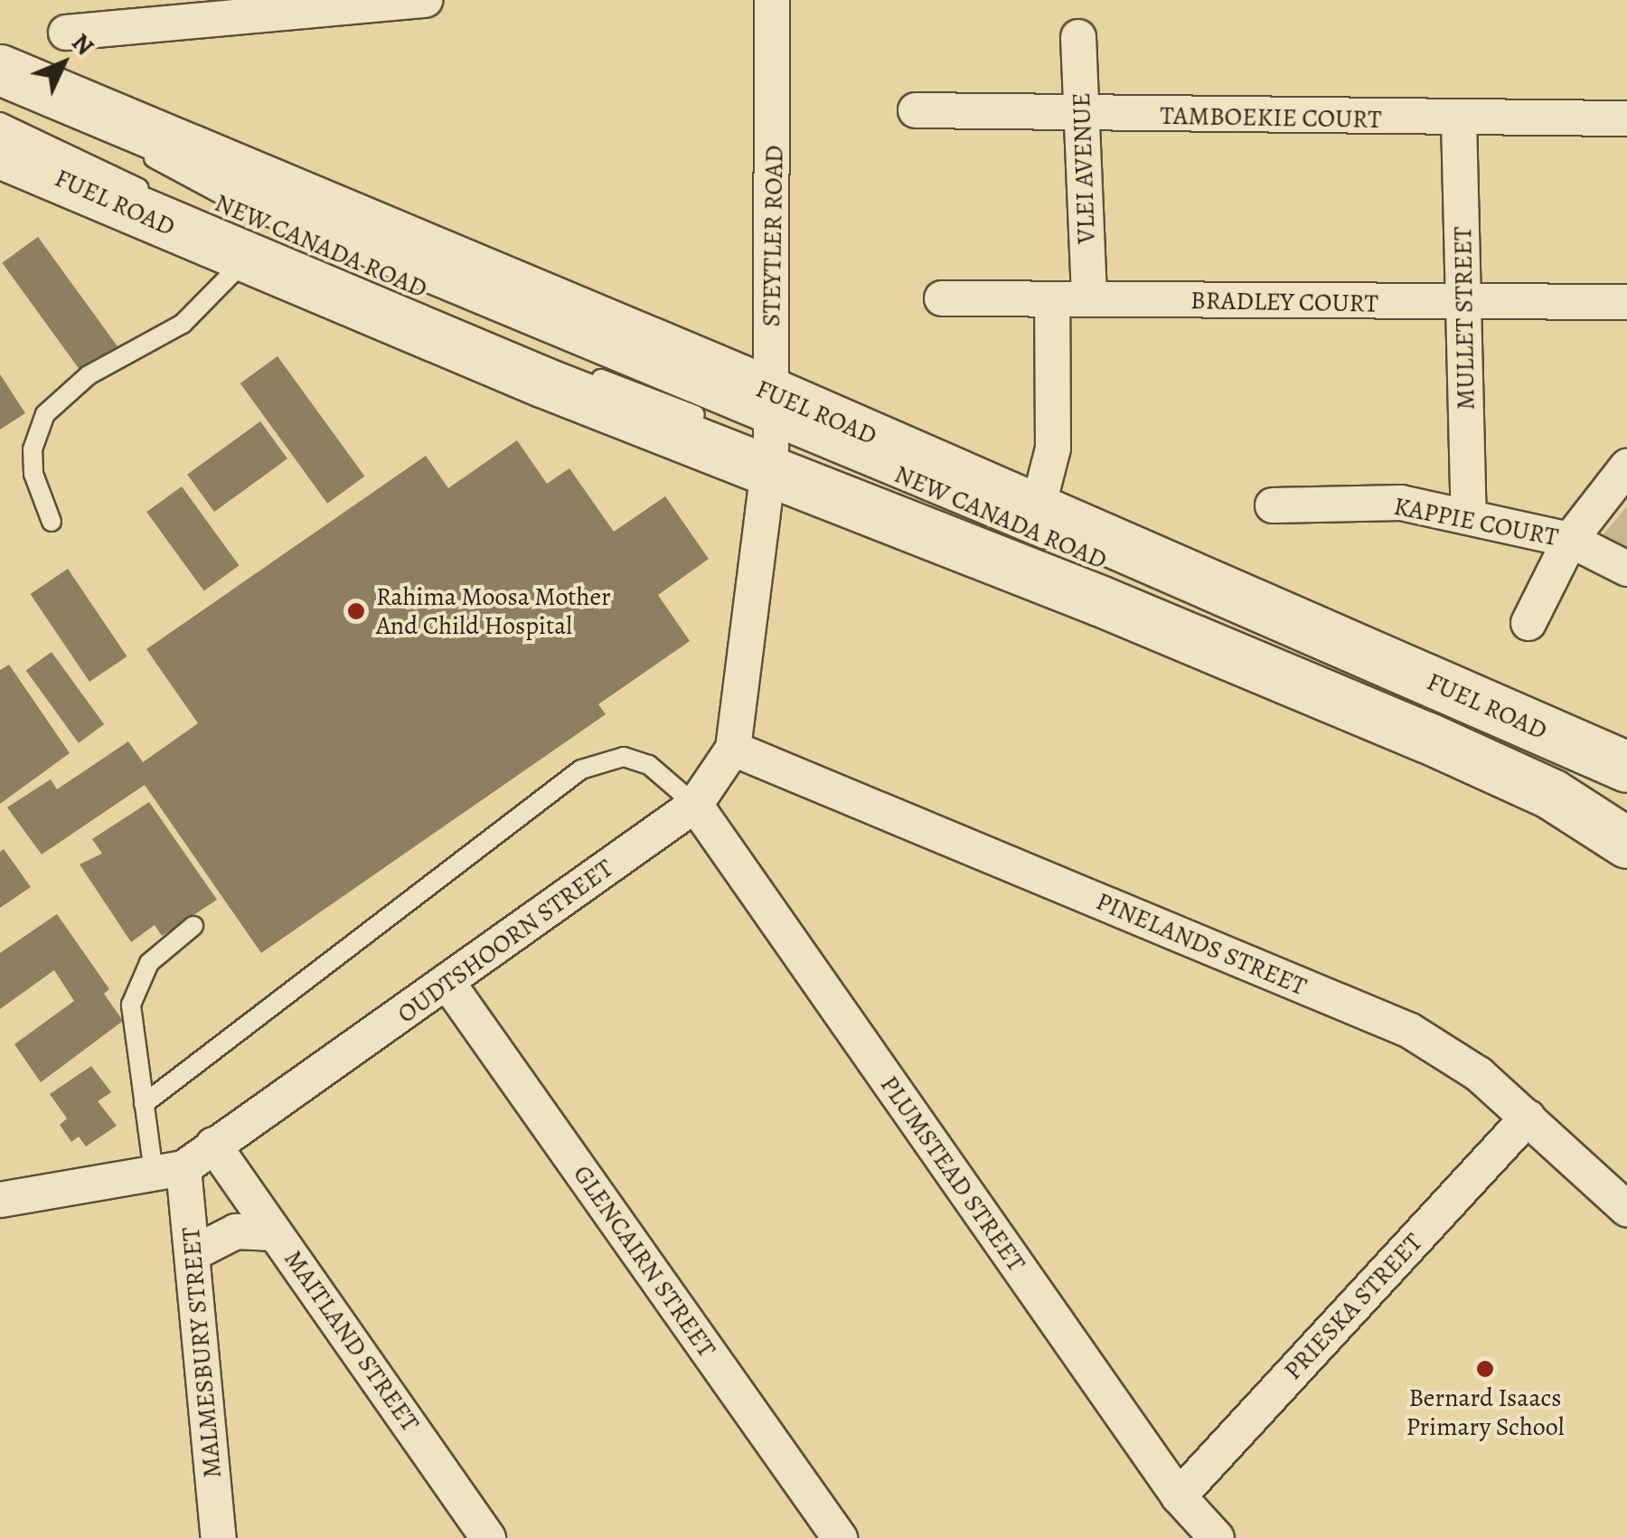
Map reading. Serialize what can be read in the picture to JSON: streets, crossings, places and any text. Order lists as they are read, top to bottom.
{
  "streets": {
    "main road": ["FUEL ROAD"],
    "street": [
      "TAMBOEKIE COURT",
      "VLEI AVENUE",
      "STEYTLER ROAD",
      "BRADLEY COURT",
      "MULLET STREET",
      "KAPPIE COURT",
      "OUDTSHOORN STREET",
      "PINELANDS STREET",
      "PLUMSTEAD STREET",
      "GLENCAIRN STREET",
      "PRIESKA STREET",
      "MAITLAND STREET",
      "MALMESBURY STREET"
    ],
    "lane": ["NEW CANADA ROAD"]
  },
  "crossings": [
    ["TAMBOEKIE COURT", "VLEI AVENUE"],
    ["TAMBOEKIE COURT", "MULLET STREET"],
    ["VLEI AVENUE", "BRADLEY COURT"],
    ["FUEL ROAD", "STEYTLER ROAD"],
    ["FUEL ROAD", "NEW CANADA ROAD"],
    ["FUEL ROAD", "OUDTSHOORN STREET"],
    ["STEYTLER ROAD", "NEW CANADA ROAD"],
    ["STEYTLER ROAD", "OUDTSHOORN STREET"],
    ["NEW CANADA ROAD", "OUDTSHOORN STREET"],
    ["BRADLEY COURT", "MULLET STREET"],
    ["MULLET STREET", "KAPPIE COURT"],
    ["OUDTSHOORN STREET", "PINELANDS STREET"],
    ["OUDTSHOORN STREET", "PLUMSTEAD STREET"],
    ["OUDTSHOORN STREET", "GLENCAIRN STREET"],
    ["OUDTSHOORN STREET", "MAITLAND STREET"],
    ["OUDTSHOORN STREET", "MALMESBURY STREET"],
    ["PINELANDS STREET", "PRIESKA STREET"],
    ["PLUMSTEAD STREET", "PRIESKA STREET"]
  ],
  "places": ["Rahima Moosa Mother And Child Hospital", "Bernard Isaacs Primary School"],
  "north": "top right"
}
